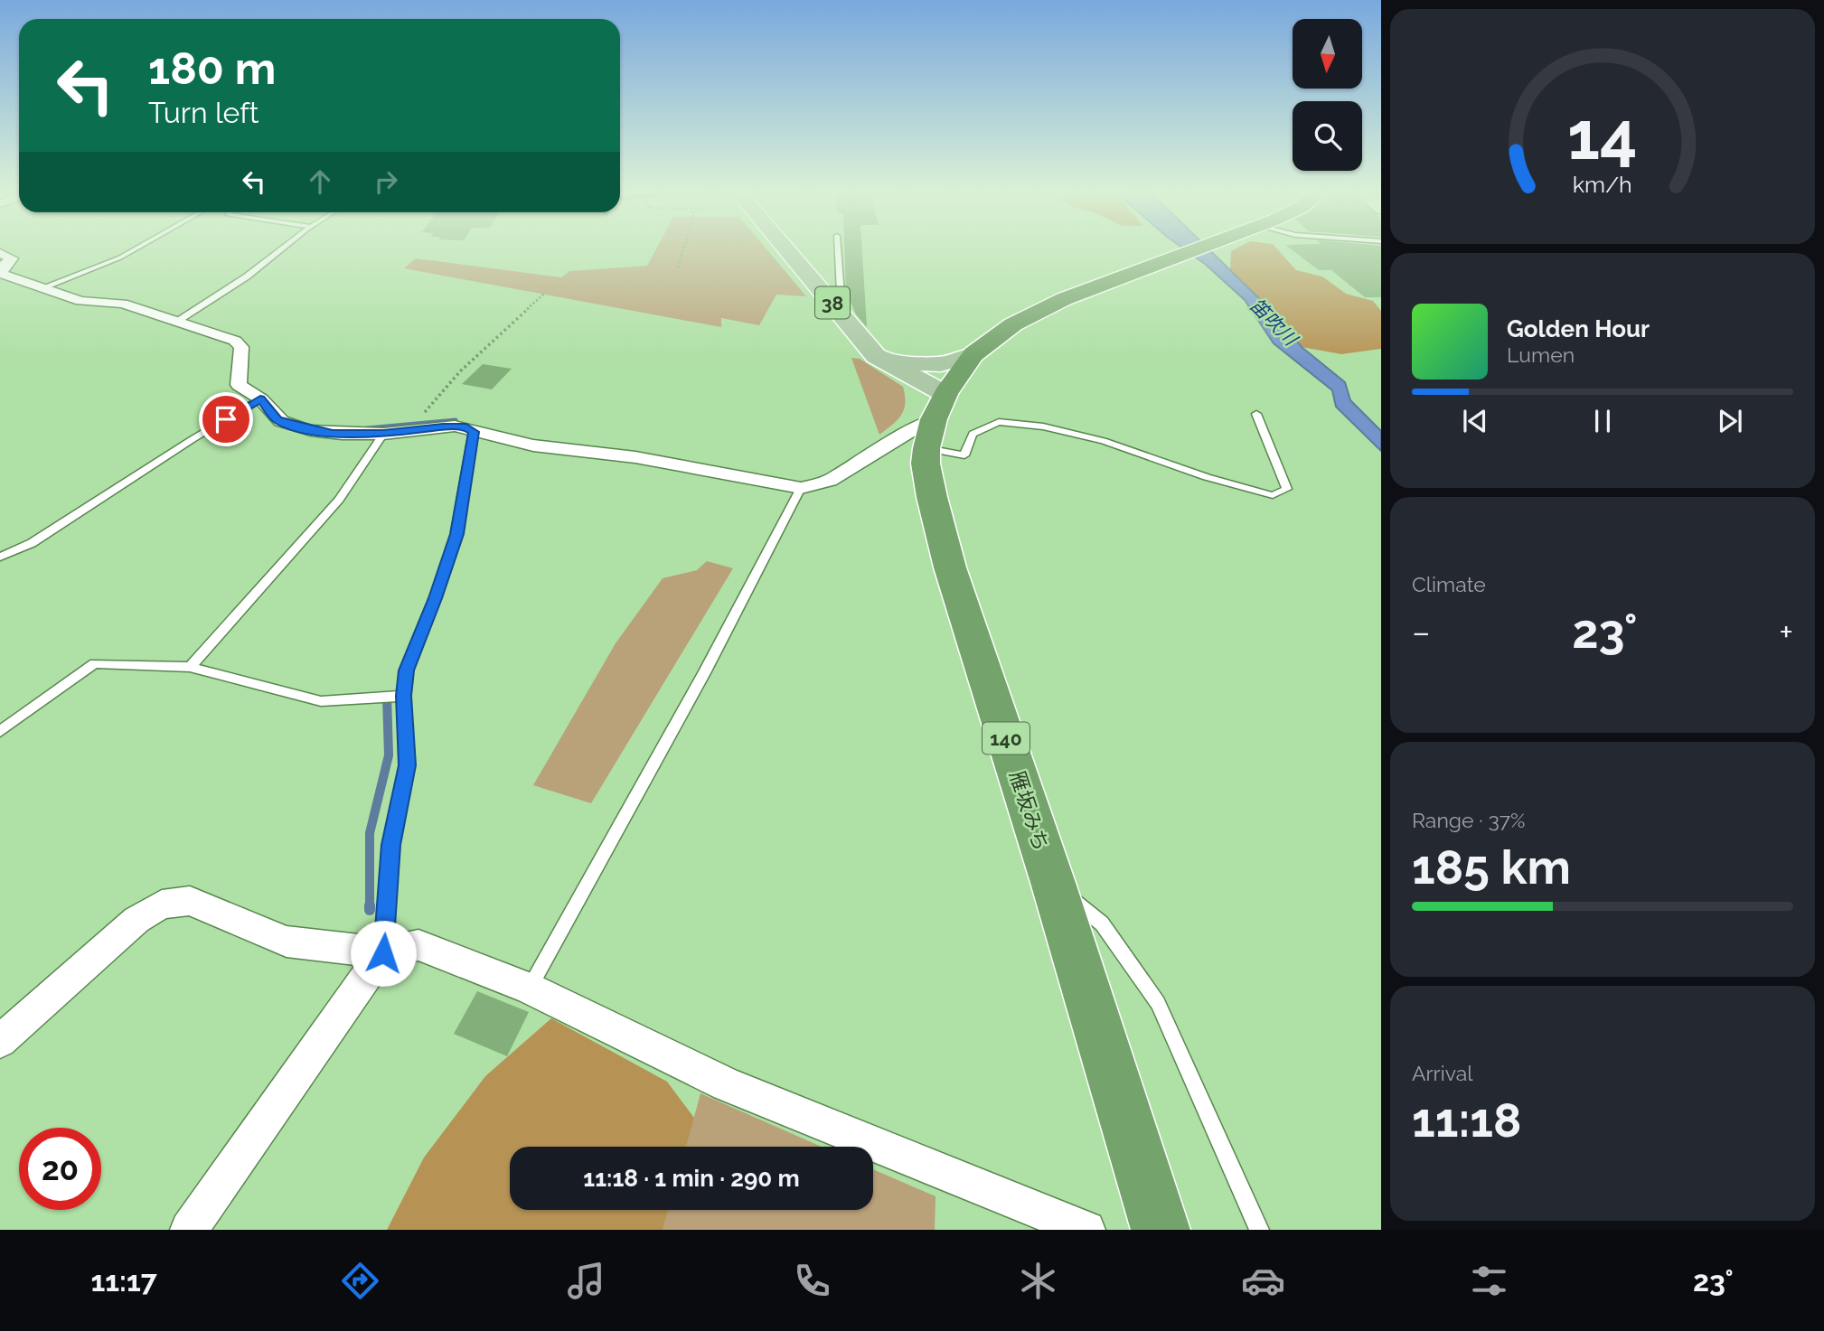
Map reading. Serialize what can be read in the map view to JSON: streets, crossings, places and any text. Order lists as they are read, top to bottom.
{
  "streets": {
    "highway": ["140", "雁坂みち"],
    "main road": ["38"]
  },
  "crossings": [
    ["38", "雁坂みち"]
  ],
  "water": ["笛吹川"],
  "north": "bottom",
  "page": {
    "turn": ["180 m", "Turn left"],
    "song": ["Golden Hour", "Lumen"],
    "tile": [
      "Climate",
      ["Range · 37%", "185 km"],
      ["Arrival", "11:18"]
    ],
    "heat": ["−", "23°", "+"],
    "limit": "20",
    "trip": "11:18 · 1 min · 290 m",
    "tabs": ["11:17", "23°"],
    "gauge": ["14", "km/h"]
  }
}
